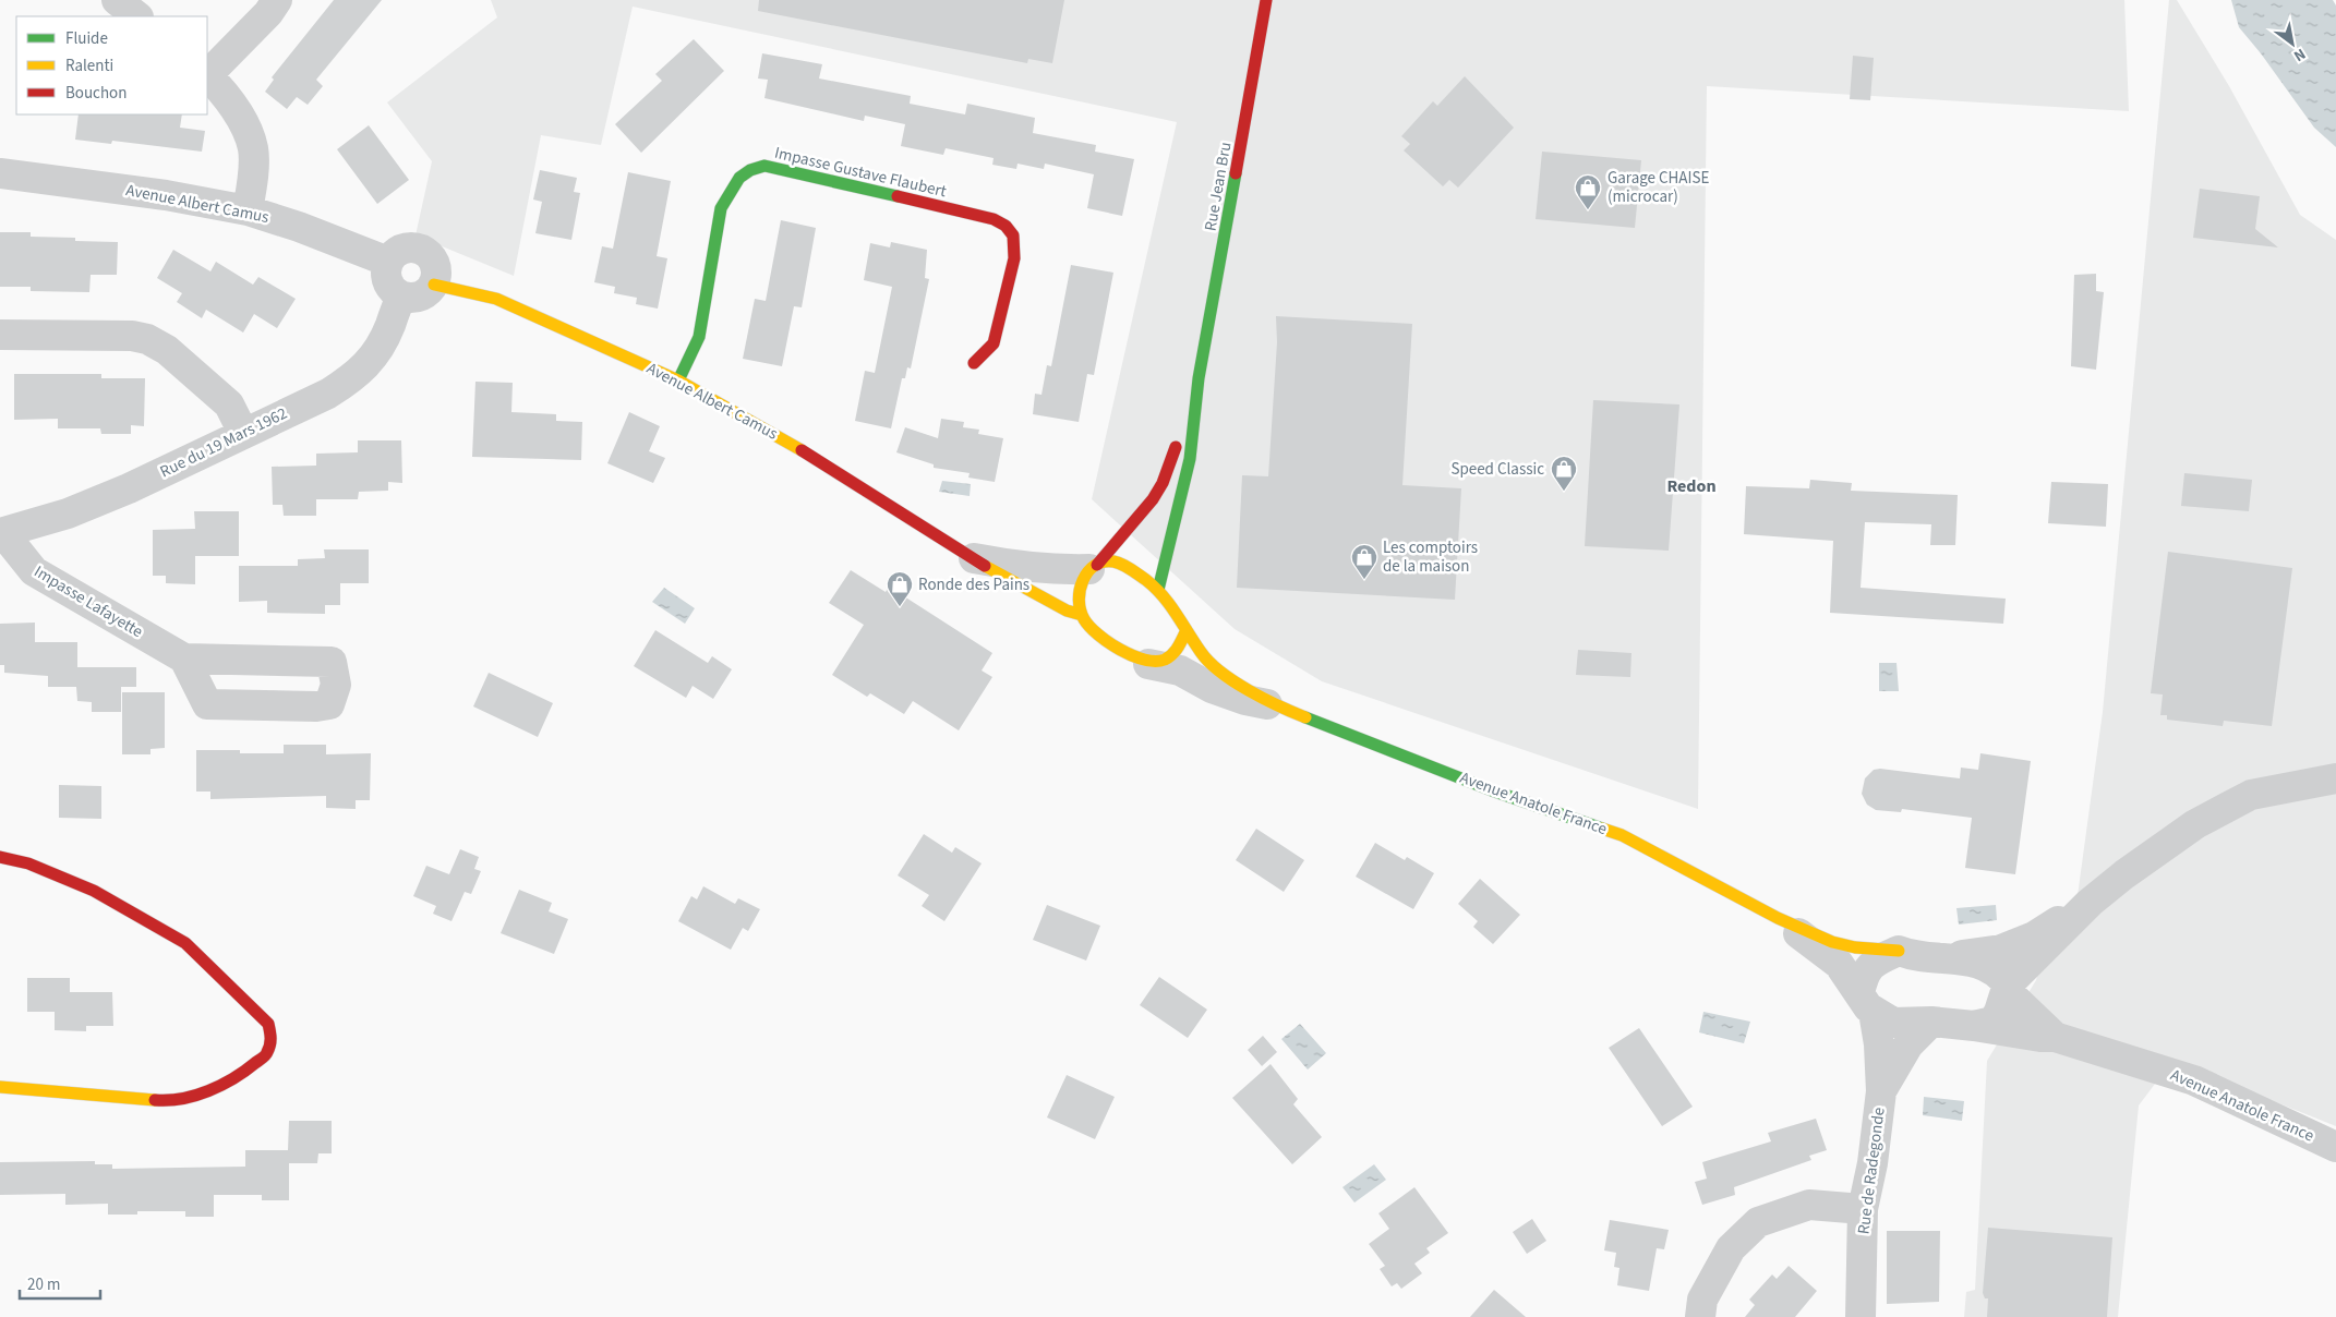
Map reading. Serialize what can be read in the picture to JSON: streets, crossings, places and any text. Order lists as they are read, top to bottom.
{
  "streets": {
    "street": [
      "Impasse Gustave Flaubert",
      "Rue Jean Bru",
      "Avenue Albert Camus",
      "Rue du 19 Mars 1962",
      "Impasse Lafayette",
      "Avenue Anatole France",
      "Rue de Radegonde"
    ]
  },
  "crossings": [
    ["Impasse Gustave Flaubert", "Avenue Albert Camus"],
    ["Rue Jean Bru", "Avenue Albert Camus"],
    ["Rue Jean Bru", "Avenue Anatole France"],
    ["Avenue Albert Camus", "Rue du 19 Mars 1962"],
    ["Avenue Albert Camus", "Avenue Anatole France"],
    ["Rue du 19 Mars 1962", "Impasse Lafayette"],
    ["Avenue Anatole France", "Rue de Radegonde"]
  ],
  "districts": ["Redon"],
  "places": {
    "shop": [
      "Garage CHAISE (microcar)",
      "Speed Classic",
      "Les comptoirs de la maison",
      "Ronde des Pains"
    ]
  },
  "legend": ["Fluide", "Ralenti", "Bouchon"],
  "scale_bar": "20 m",
  "north": "bottom right"
}
